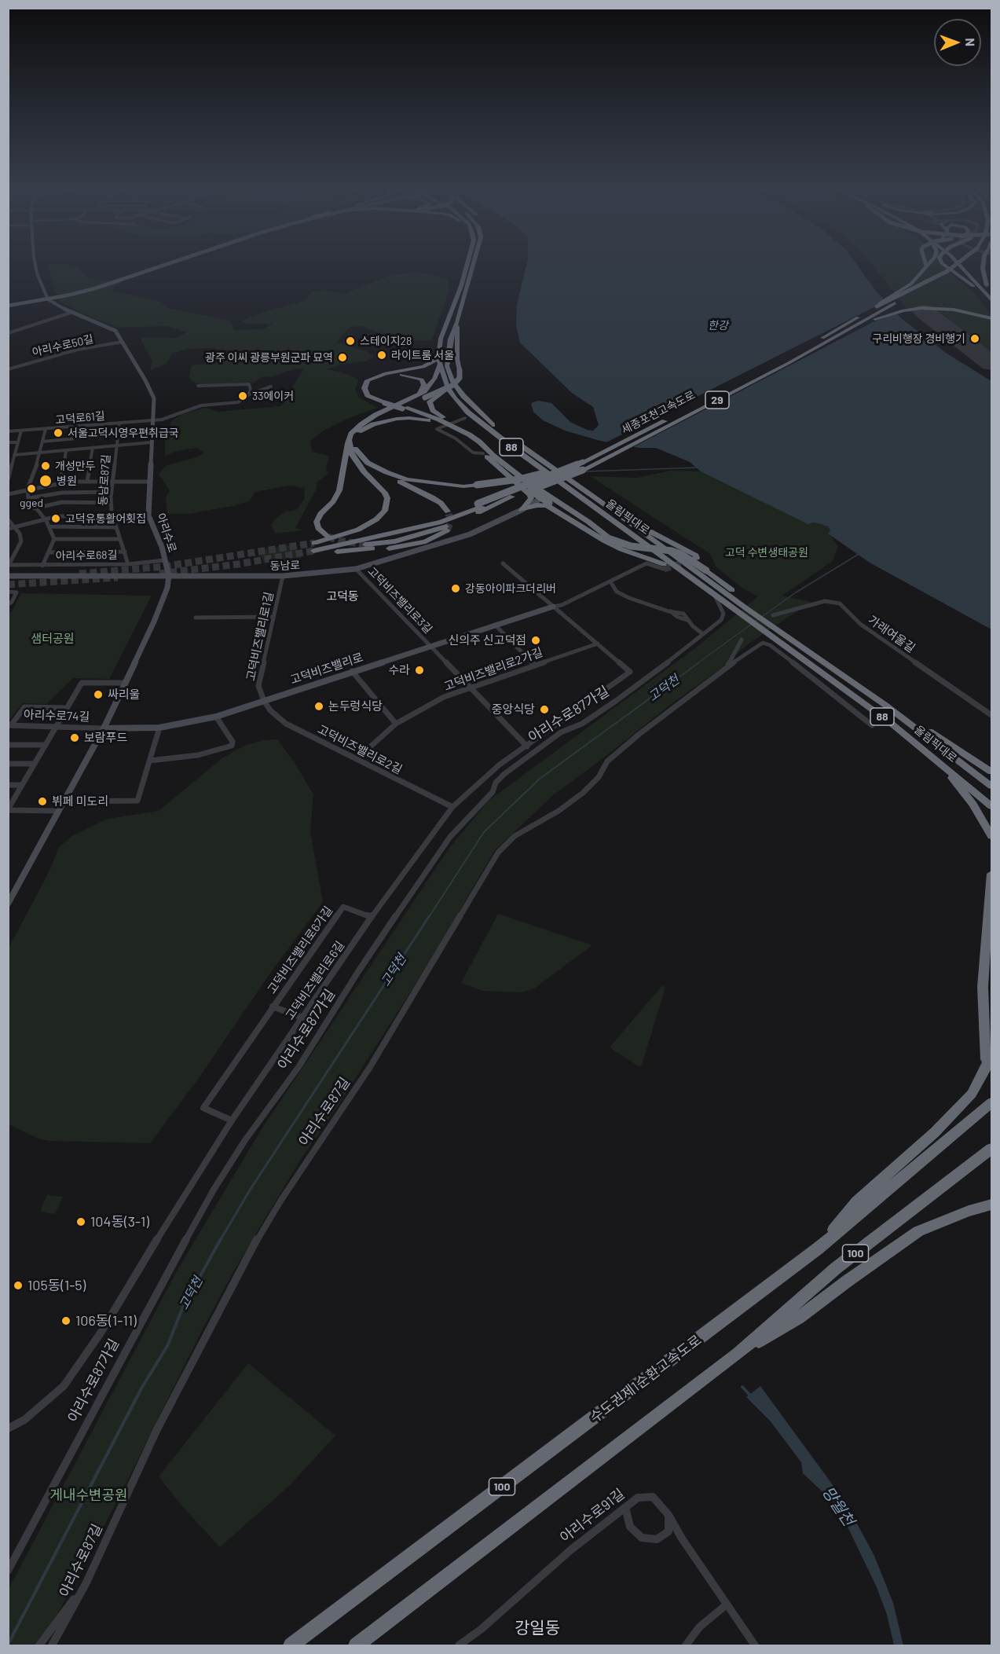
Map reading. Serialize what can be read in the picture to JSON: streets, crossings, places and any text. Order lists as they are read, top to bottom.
{
  "streets": {
    "highway": [
      "29",
      "세종포천고속도로",
      "88",
      "올림픽대로",
      "100",
      "수도권제1순환고속도로"
    ],
    "main road": ["아리수로", "동남로", "고덕비즈밸리로"],
    "street": [
      "아리수로50길",
      "고덕로61길",
      "동남로87길",
      "아리수로68길",
      "고덕비즈밸리로3길",
      "가래여울길",
      "고덕비즈밸리로1길",
      "고덕비즈밸리로2가길",
      "아리수로87가길",
      "아리수로74길",
      "고덕비즈밸리로2길",
      "고덕비즈밸리로6가길",
      "고덕비즈밸리로6길",
      "아리수로87길",
      "아리수로91길"
    ]
  },
  "crossings": [
    ["아리수로50길", "아리수로"],
    ["고덕로61길", "동남로87길"],
    ["고덕로61길", "아리수로"],
    ["동남로87길", "아리수로68길"],
    ["올림픽대로", "아리수로87가길"],
    ["아리수로", "아리수로68길"],
    ["아리수로", "동남로"],
    ["동남로", "고덕비즈밸리로3길"],
    ["동남로", "고덕비즈밸리로1길"],
    ["고덕비즈밸리로3길", "고덕비즈밸리로"],
    ["고덕비즈밸리로3길", "고덕비즈밸리로2가길"],
    ["고덕비즈밸리로3길", "고덕비즈밸리로6길"],
    ["고덕비즈밸리로1길", "고덕비즈밸리로"],
    ["고덕비즈밸리로1길", "고덕비즈밸리로2길"],
    ["고덕비즈밸리로", "아리수로74길"],
    ["고덕비즈밸리로", "고덕비즈밸리로2길"],
    ["고덕비즈밸리로", "고덕비즈밸리로6길"],
    ["고덕비즈밸리로2가길", "고덕비즈밸리로2길"],
    ["고덕비즈밸리로2가길", "고덕비즈밸리로6길"],
    ["고덕비즈밸리로2길", "고덕비즈밸리로6길"],
    ["고덕비즈밸리로6가길", "고덕비즈밸리로6길"]
  ],
  "districts": ["고덕동", "강일동"],
  "water": ["한강", "고덕천", "망월천"],
  "parks": ["고덕 수변생태공원", "샘터공원", "게내수변공원"],
  "places": [
    "구리비행장 경비행기",
    "스테이지28",
    "라이트룸 서울",
    "광주 이씨 광릉부원군파 묘역",
    "33에이커",
    "서울고덕시영우편취급국",
    "개성만두",
    "병원",
    "gged",
    "고덕유통활어횟집",
    "강동아이파크더리버",
    "신의주 신고덕점",
    "수라",
    "싸리울",
    "논두렁식당",
    "중앙식당",
    "보람푸드",
    "뷔페 미도리",
    "104동(3-1)",
    "105동(1-5)",
    "106동(1-11)"
  ],
  "north": "right"
}
